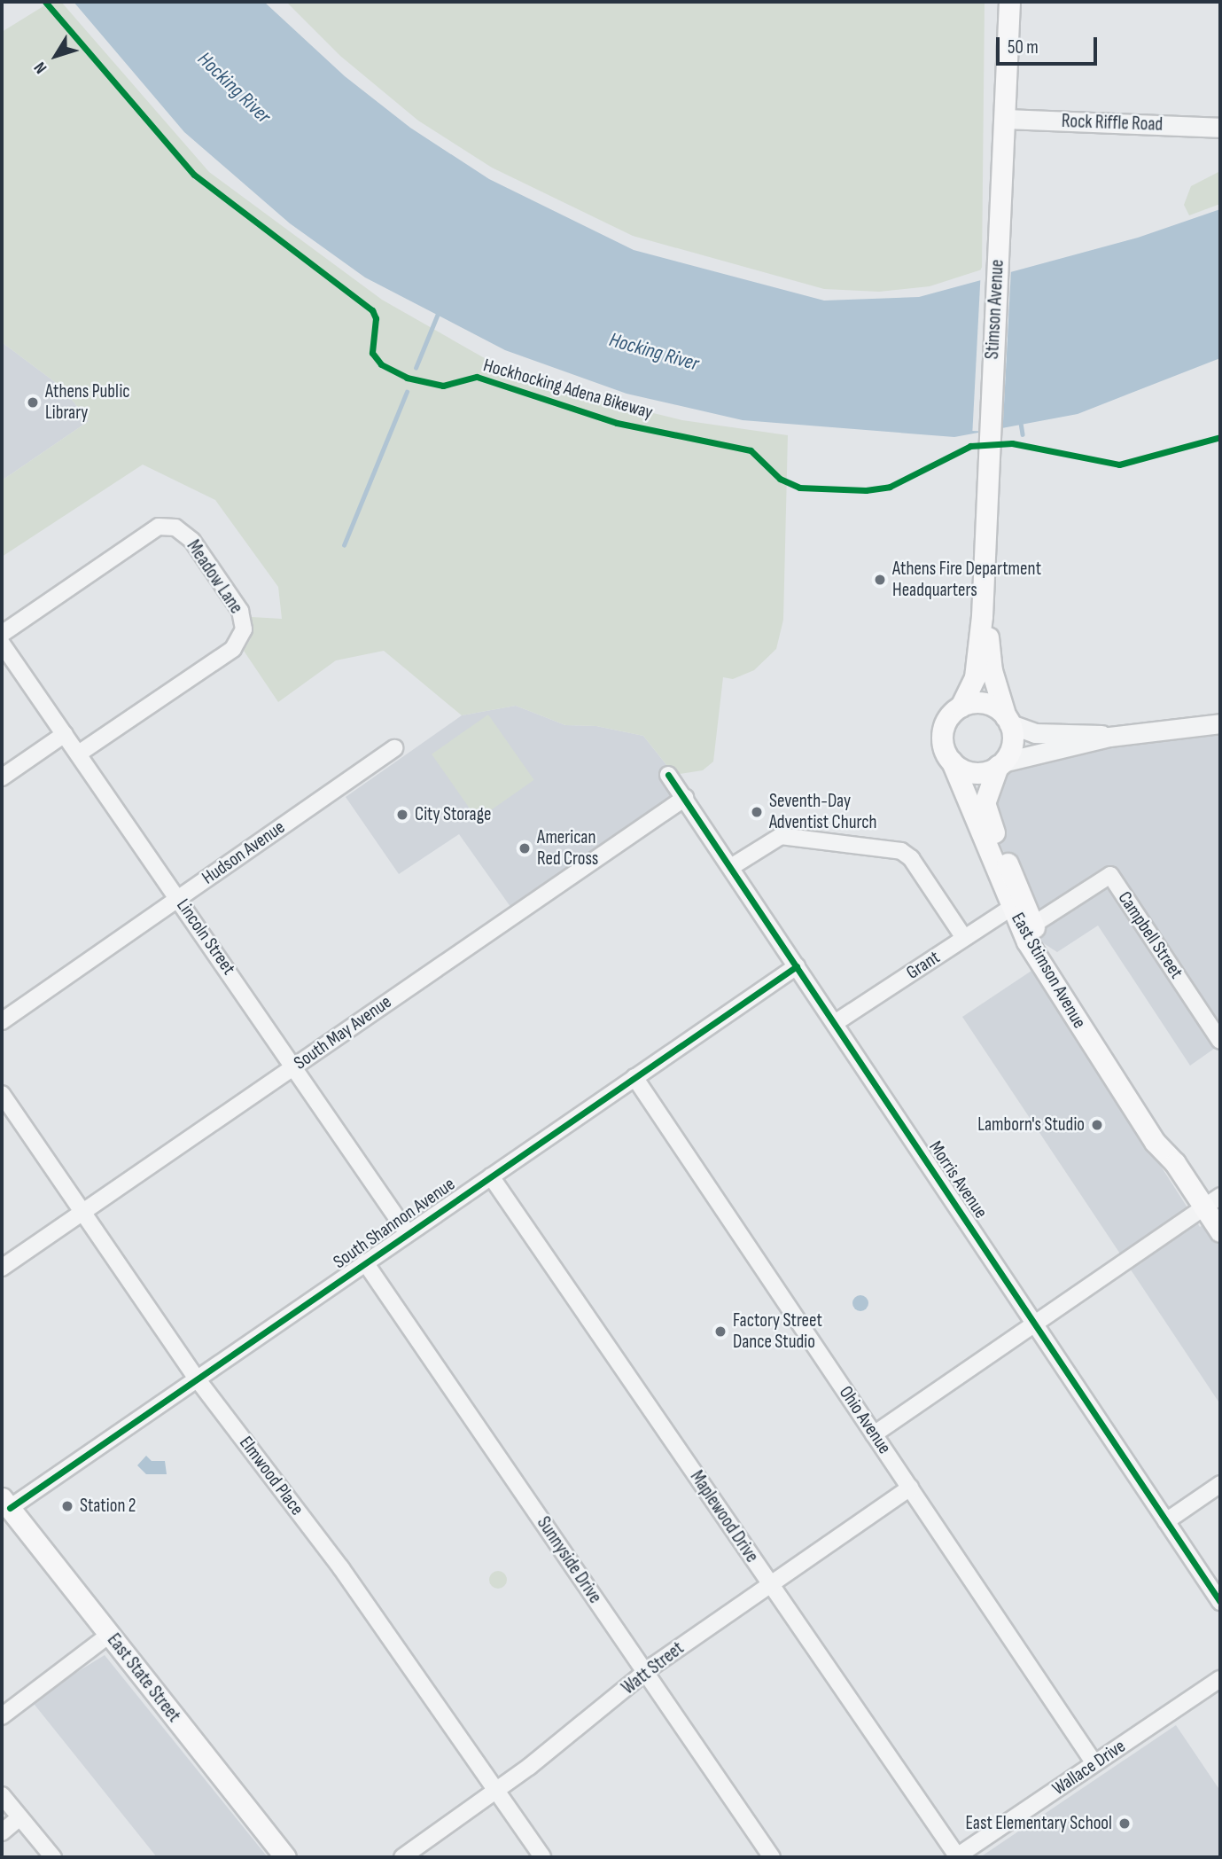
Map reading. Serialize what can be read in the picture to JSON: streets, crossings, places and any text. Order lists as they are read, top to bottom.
{
  "streets": {
    "main road": ["Stimson Avenue", "East Stimson Avenue", "East State Street"],
    "street": [
      "Rock Riffle Road",
      "Meadow Lane",
      "Hudson Avenue",
      "Campbell Street",
      "Lincoln Street",
      "Grant",
      "South May Avenue",
      "Morris Avenue",
      "South Shannon Avenue",
      "Ohio Avenue",
      "Elmwood Place",
      "Maplewood Drive",
      "Sunnyside Drive",
      "Watt Street",
      "Wallace Drive"
    ],
    "cycle path": ["Hockhocking Adena Bikeway"]
  },
  "crossings": [
    ["Rock Riffle Road", "Stimson Avenue"],
    ["Stimson Avenue", "East Stimson Avenue"],
    ["Meadow Lane", "Lincoln Street"],
    ["Hudson Avenue", "Lincoln Street"],
    ["Campbell Street", "East Stimson Avenue"],
    ["Lincoln Street", "South May Avenue"],
    ["Lincoln Street", "South Shannon Avenue"],
    ["Grant", "East Stimson Avenue"],
    ["Grant", "Morris Avenue"],
    ["South May Avenue", "Morris Avenue"],
    ["South May Avenue", "Elmwood Place"],
    ["Morris Avenue", "South Shannon Avenue"],
    ["South Shannon Avenue", "Ohio Avenue"],
    ["South Shannon Avenue", "Elmwood Place"],
    ["South Shannon Avenue", "Maplewood Drive"],
    ["South Shannon Avenue", "Sunnyside Drive"],
    ["South Shannon Avenue", "East State Street"],
    ["Ohio Avenue", "Watt Street"],
    ["Ohio Avenue", "Wallace Drive"],
    ["Elmwood Place", "Watt Street"],
    ["Maplewood Drive", "Watt Street"],
    ["Maplewood Drive", "Wallace Drive"],
    ["Sunnyside Drive", "Watt Street"]
  ],
  "water": ["Hocking River"],
  "places": [
    "Athens Public Library",
    "Athens Fire Department Headquarters",
    "Seventh-Day Adventist Church",
    "City Storage",
    "American Red Cross",
    "Lamborn's Studio",
    "Factory Street Dance Studio",
    "Station 2",
    "East Elementary School"
  ],
  "scale_bar": "50 m",
  "north": "bottom left"
}
